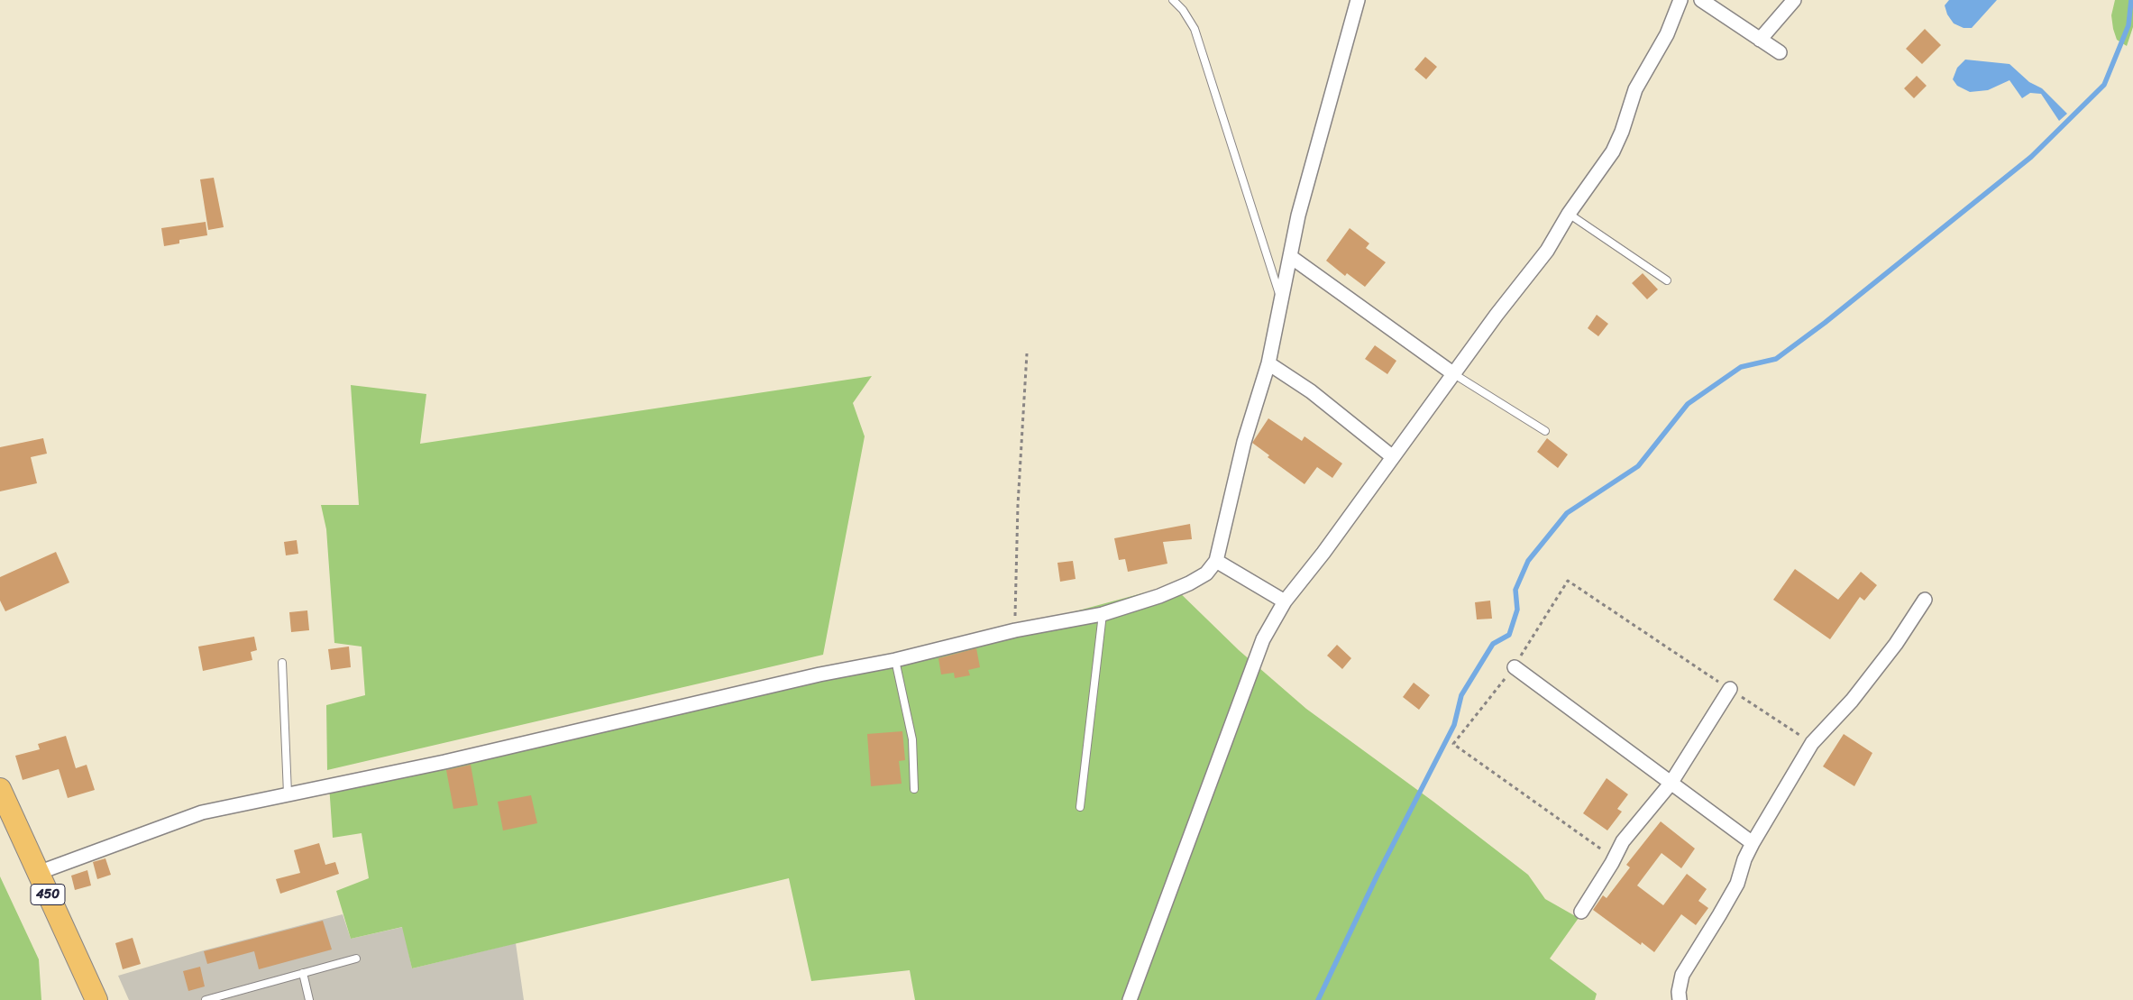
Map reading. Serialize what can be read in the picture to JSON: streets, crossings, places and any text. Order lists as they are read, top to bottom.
{
  "streets": {
    "main road": ["450"]
  }
}
